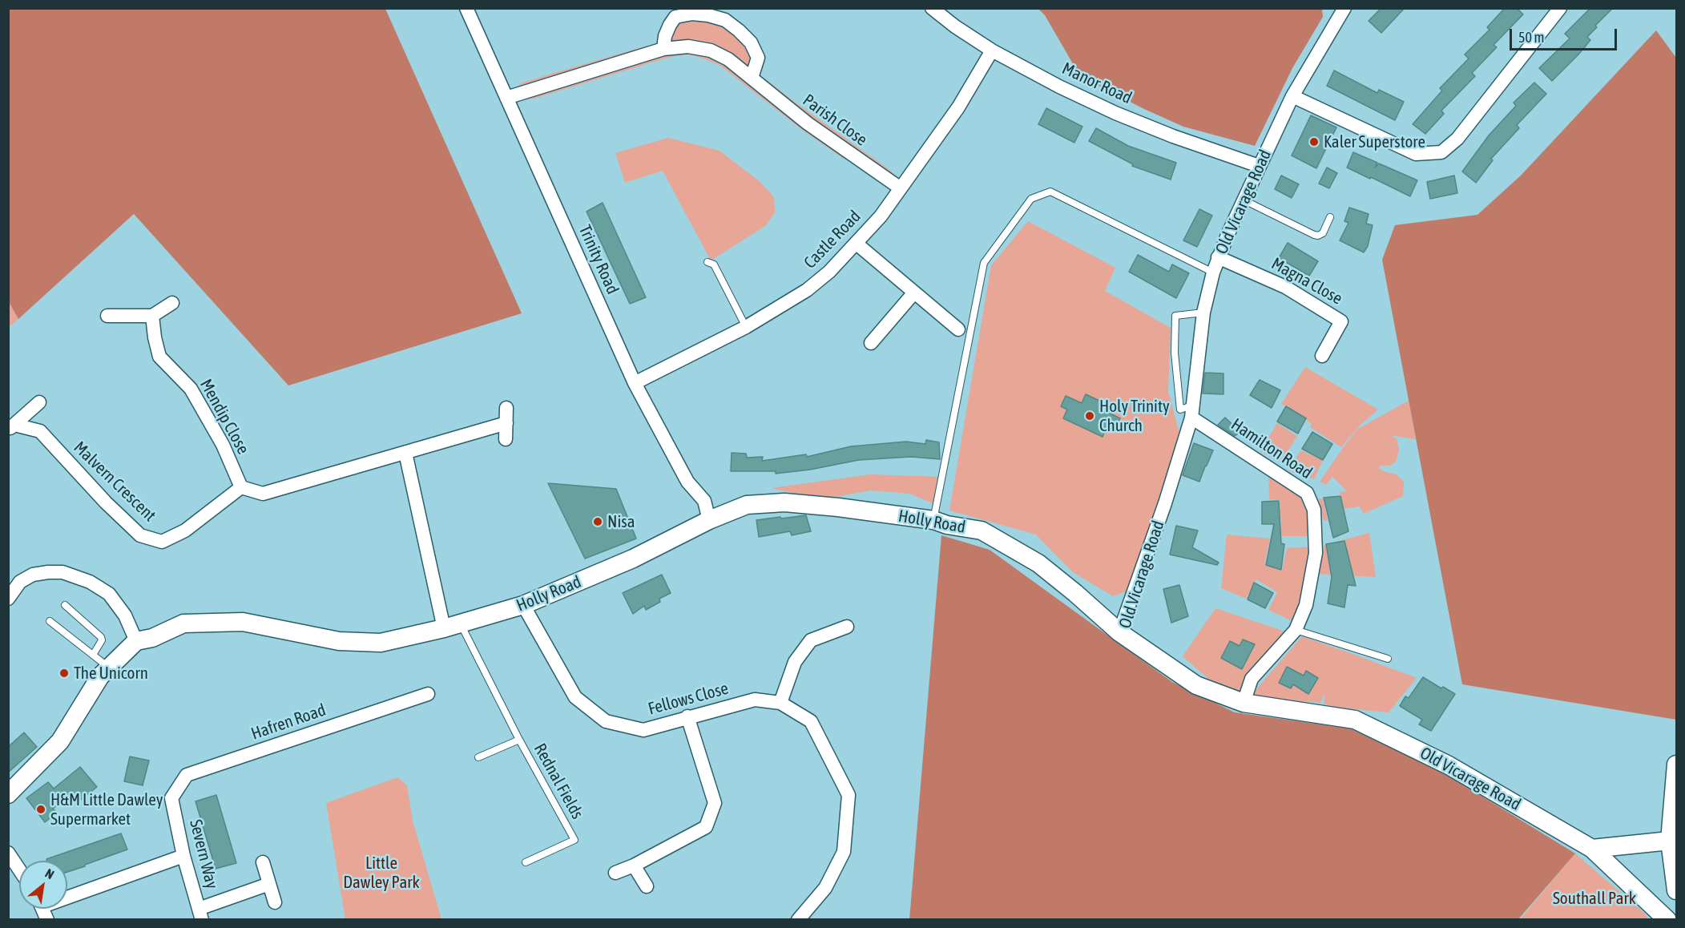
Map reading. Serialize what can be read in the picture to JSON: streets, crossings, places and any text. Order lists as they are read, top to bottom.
{
  "streets": {
    "street": [
      "Manor Road",
      "Parish Close",
      "Old Vicarage Road",
      "Castle Road",
      "Trinity Road",
      "Magna Close",
      "Mendip Close",
      "Hamilton Road",
      "Malvern Crescent",
      "Holly Road",
      "Fellows Close",
      "Hafren Road",
      "Severn Way"
    ],
    "lane": ["Rednal Fields"]
  },
  "crossings": [
    ["Manor Road", "Old Vicarage Road"],
    ["Manor Road", "Castle Road"],
    ["Parish Close", "Castle Road"],
    ["Parish Close", "Trinity Road"],
    ["Old Vicarage Road", "Magna Close"],
    ["Old Vicarage Road", "Hamilton Road"],
    ["Old Vicarage Road", "Holly Road"],
    ["Castle Road", "Trinity Road"],
    ["Trinity Road", "Holly Road"],
    ["Mendip Close", "Malvern Crescent"],
    ["Holly Road", "Fellows Close"],
    ["Holly Road", "Rednal Fields"],
    ["Hafren Road", "Severn Way"]
  ],
  "parks": ["Little Dawley Park", "Southall Park"],
  "places": [
    "Kaler Superstore",
    "Holy Trinity Church",
    "Nisa",
    "The Unicorn",
    "H&M Little Dawley Supermarket"
  ],
  "scale_bar": "50 m",
  "north": "top right"
}
